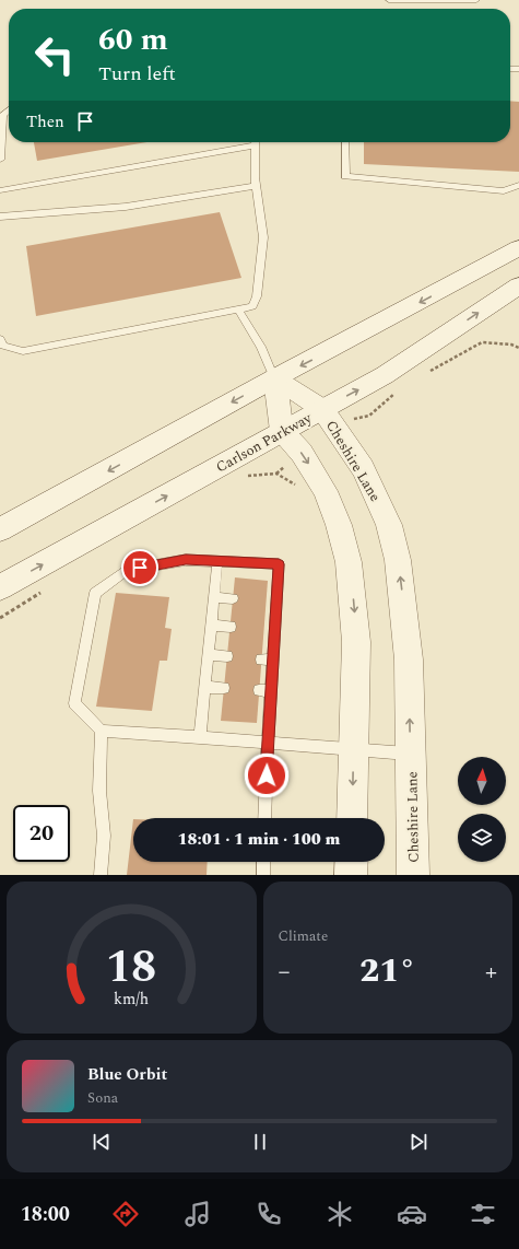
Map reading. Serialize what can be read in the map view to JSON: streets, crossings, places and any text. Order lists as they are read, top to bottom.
{
  "streets": {
    "main road": ["Carlson Parkway", "Cheshire Lane"]
  },
  "crossings": [
    ["Carlson Parkway", "Cheshire Lane"]
  ],
  "north": "top",
  "page": {
    "turn": ["60 m", "Turn left"],
    "then": "Then",
    "limit": "20",
    "trip": "18:01 · 1 min · 100 m",
    "tile": "Climate",
    "heat": ["−", "21°", "+"],
    "song": ["Blue Orbit", "Sona"],
    "tabs": "18:00",
    "gauge": ["18", "km/h"]
  }
}
